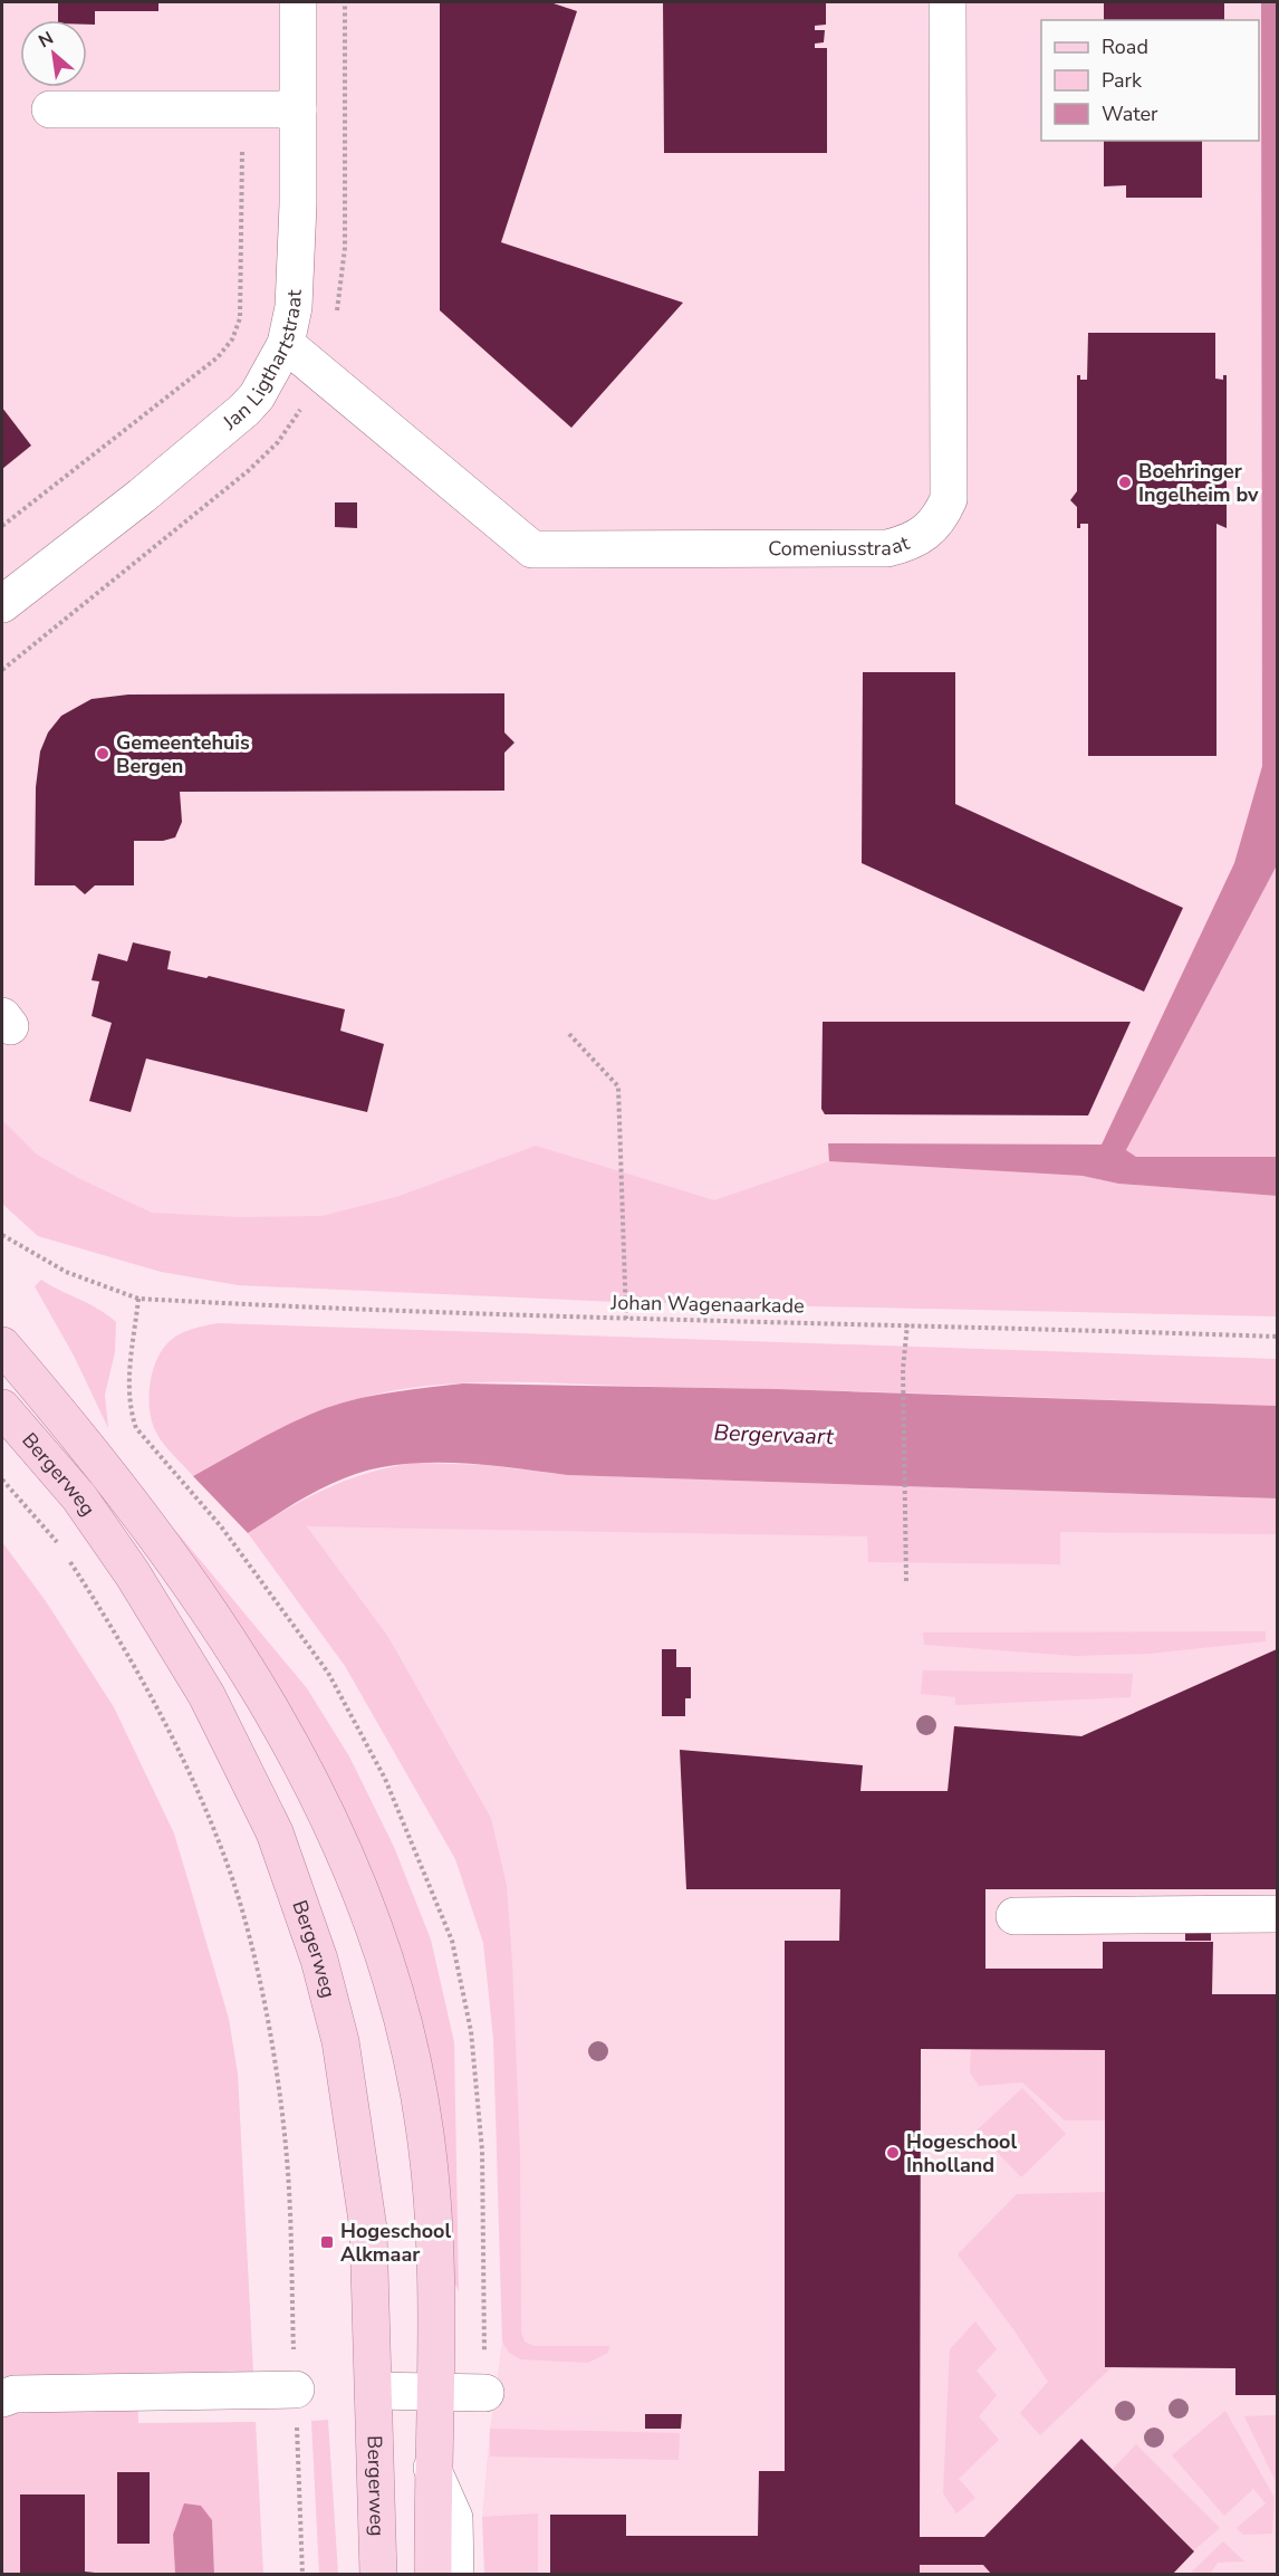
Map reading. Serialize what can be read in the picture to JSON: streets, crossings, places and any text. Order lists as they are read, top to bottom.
{
  "streets": {
    "main road": ["Bergerweg"],
    "street": ["Jan Ligthartstraat", "Comeniusstraat"],
    "path": ["Johan Wagenaarkade"]
  },
  "crossings": [
    ["Jan Ligthartstraat", "Comeniusstraat"]
  ],
  "water": ["Bergervaart"],
  "places": {
    "other": ["Boehringer Ingelheim bv", "Gemeentehuis Bergen", "Hogeschool Inholland"],
    "transit": ["Hogeschool Alkmaar"]
  },
  "legend": ["Road", "Park", "Water"],
  "north": "top left"
}
